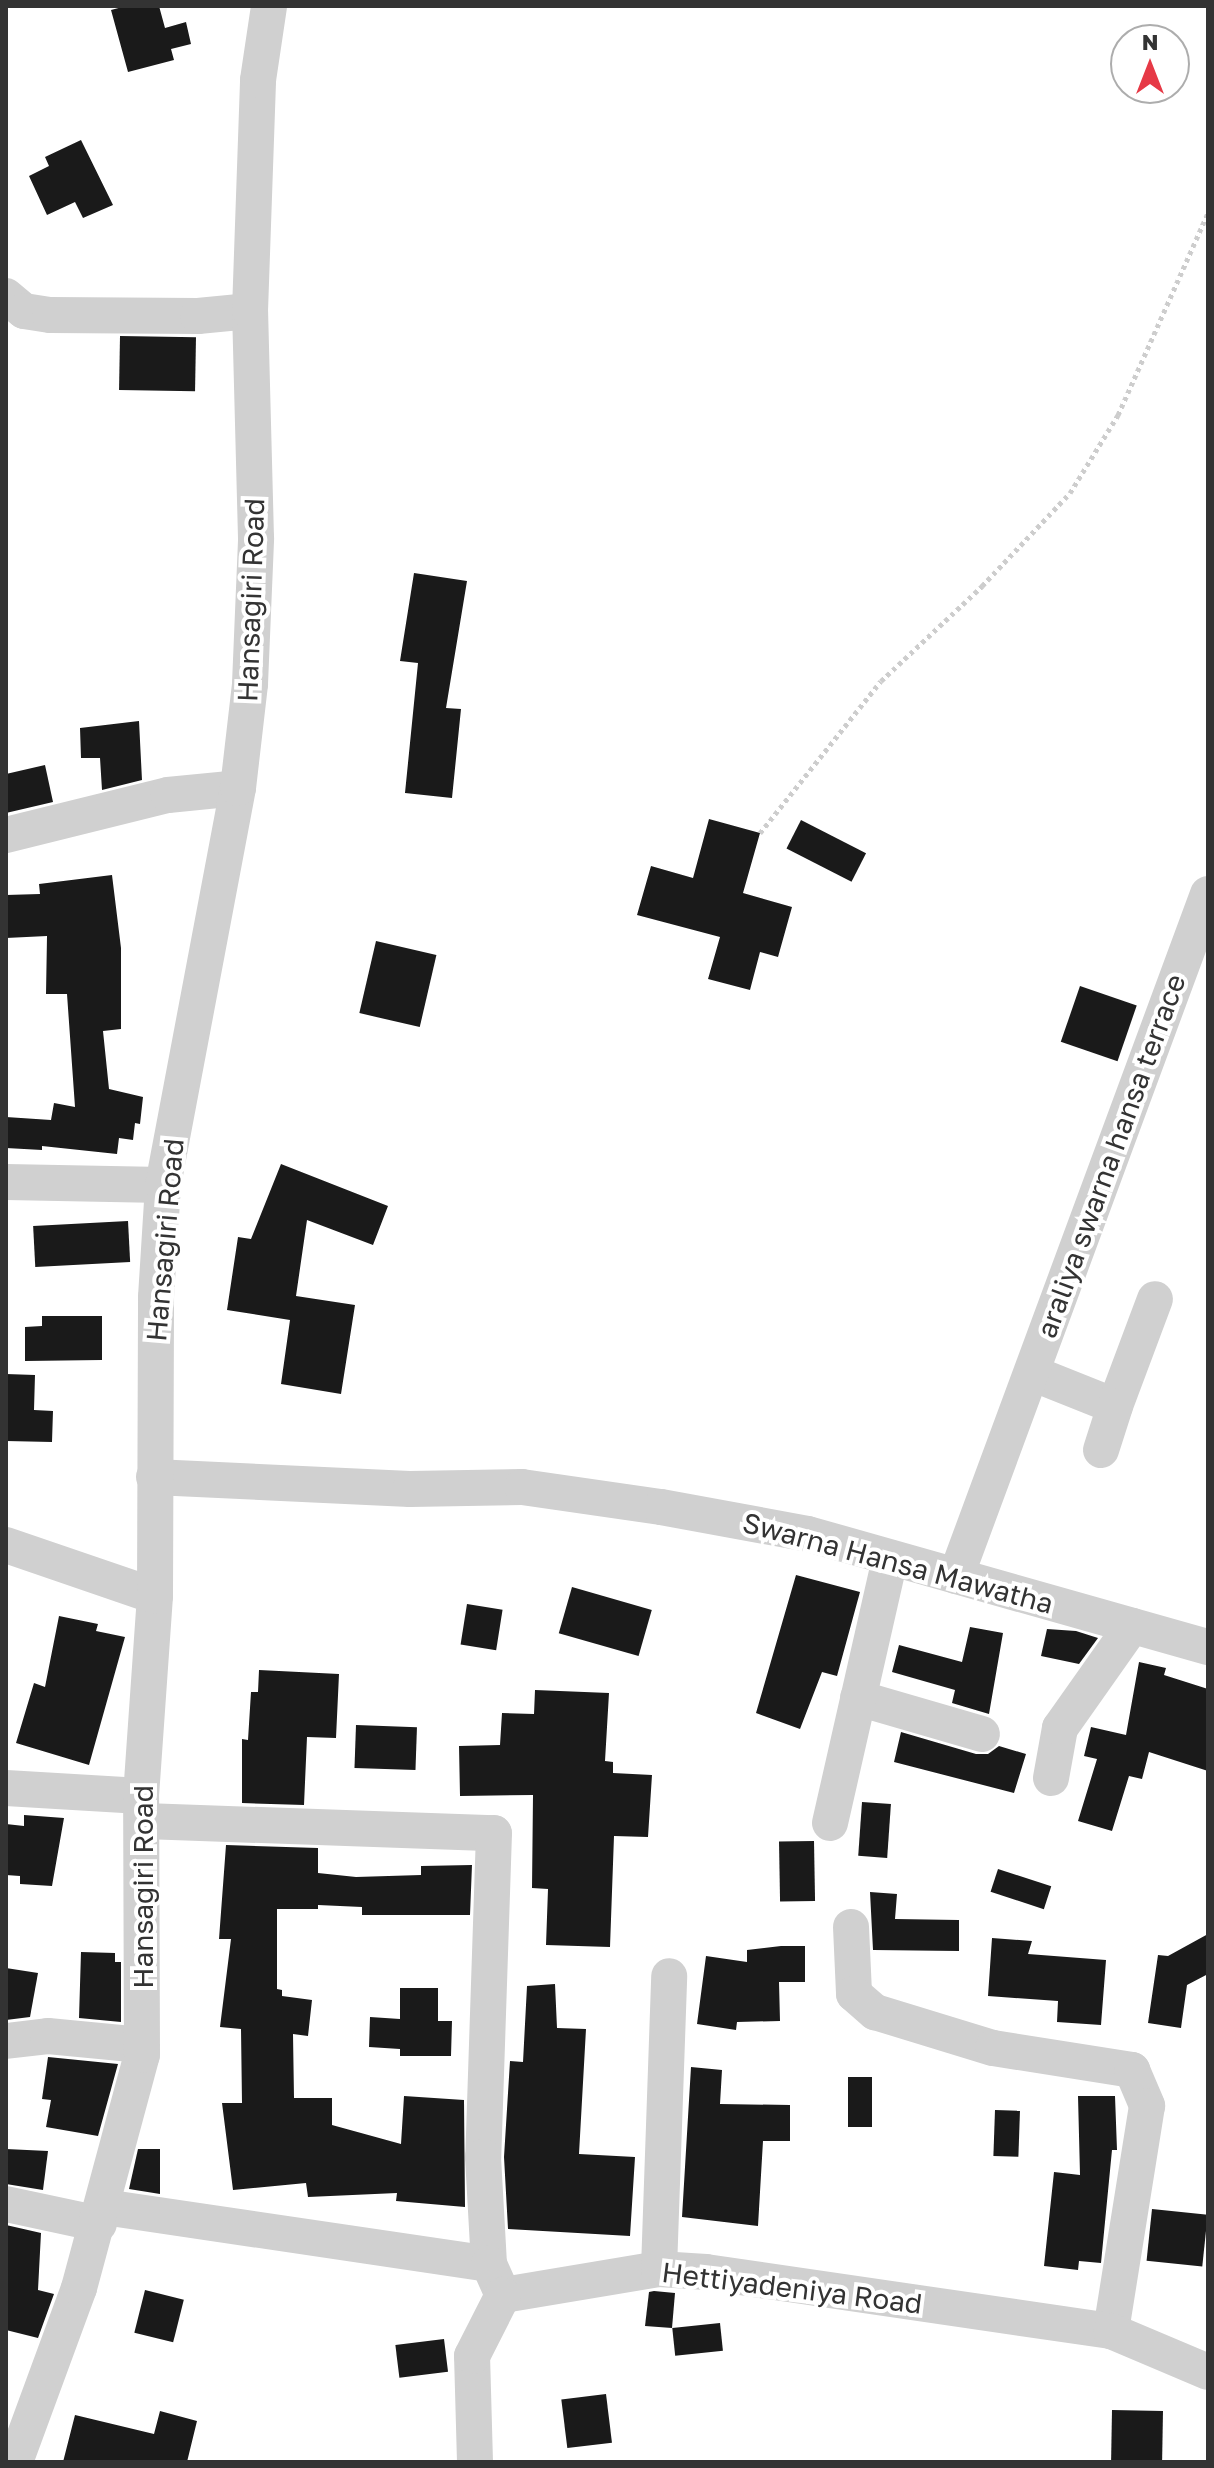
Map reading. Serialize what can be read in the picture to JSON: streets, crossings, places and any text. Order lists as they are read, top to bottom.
{
  "streets": {
    "street": [
      "Hansagiri Road",
      "araliya swarna hansa terrace",
      "Swarna Hansa Mawatha",
      "Hettiyadeniya Road"
    ]
  },
  "crossings": [
    ["Hansagiri Road", "Swarna Hansa Mawatha"],
    ["Hansagiri Road", "Hettiyadeniya Road"],
    ["araliya swarna hansa terrace", "Swarna Hansa Mawatha"]
  ],
  "north": "top"
}
